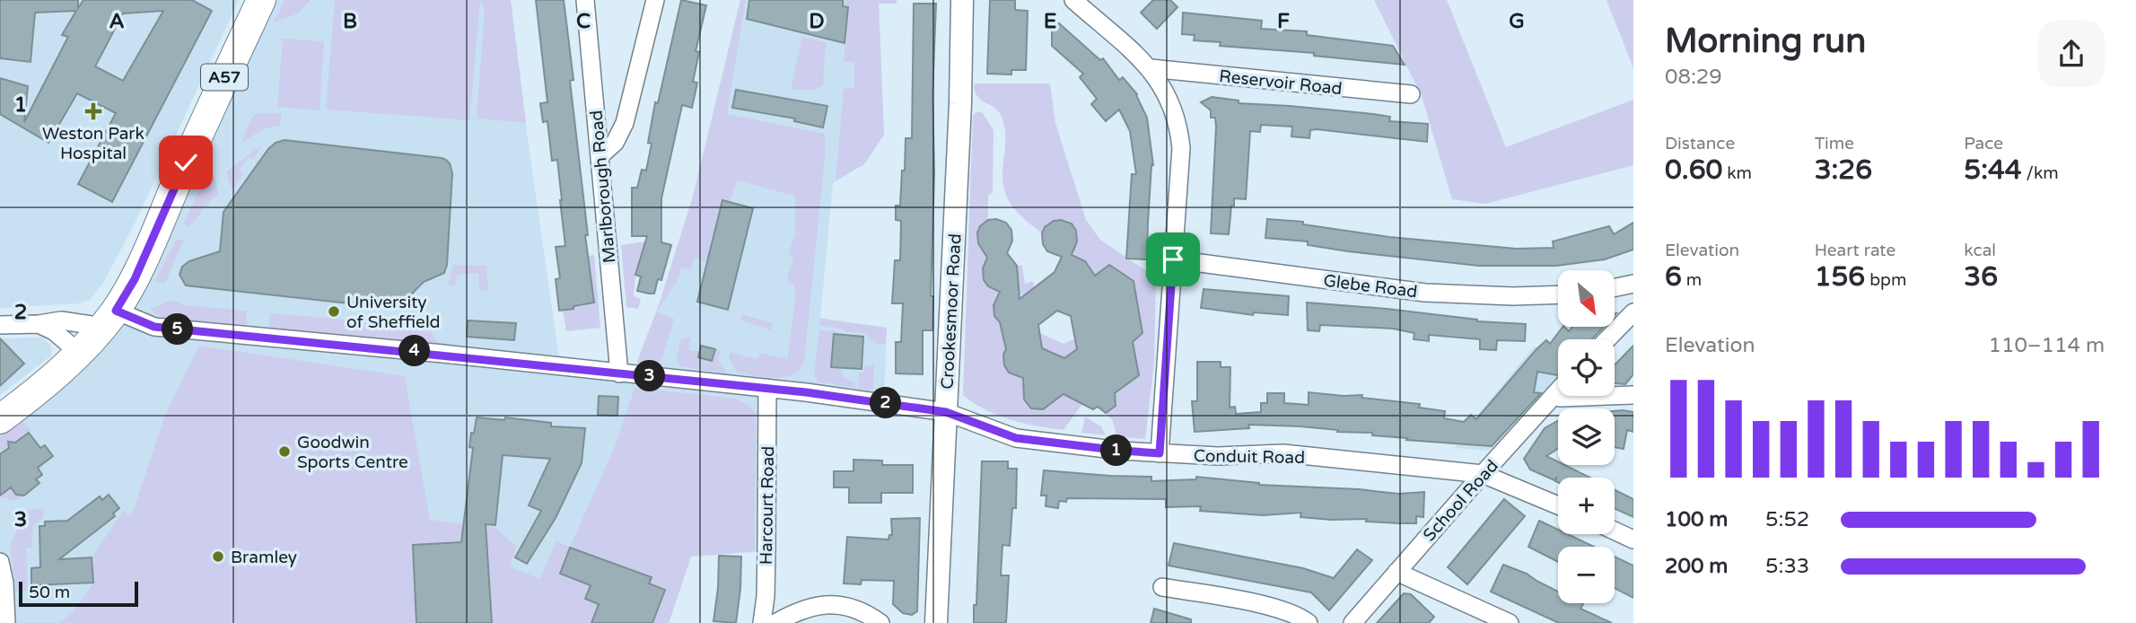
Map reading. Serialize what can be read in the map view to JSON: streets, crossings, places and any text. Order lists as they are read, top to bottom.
{
  "streets": {
    "main road": ["A57"],
    "street": [
      "Reservoir Road",
      "Marlborough Road",
      "Glebe Road",
      "Crookesmoor Road",
      "Conduit Road",
      "School Road",
      "Harcourt Road"
    ]
  },
  "crossings": [
    ["A57", "Conduit Road"],
    ["Marlborough Road", "Conduit Road"],
    ["Crookesmoor Road", "Conduit Road"],
    ["Conduit Road", "School Road"],
    ["Conduit Road", "Harcourt Road"]
  ],
  "places": {
    "health": ["Weston Park Hospital"],
    "other": ["University of Sheffield", "Goodwin Sports Centre", "Bramley"]
  },
  "scale_bar": "50 m",
  "north": "bottom right",
  "page": {
    "heading": ["Morning run", "08:29"],
    "stats": [
      ["Distance", "0.60 km"],
      ["Time", "3:26"],
      ["Pace", "5:44 /km"],
      ["Elevation", "6 m"],
      ["Heart rate", "156 bpm"],
      ["kcal", "36"]
    ],
    "map_buttons": ["+", "−"],
    "pins": [
      "5",
      "4",
      "3",
      "2",
      "1"
    ],
    "chart": ["Elevation", "110–114 m"],
    "list": [
      {
        "name": "100 m",
        "note": "5:52"
      },
      {
        "name": "200 m",
        "note": "5:33"
      }
    ],
    "scale": "50 m"
  },
  "grid": {
    "columns": [
      "A",
      "B",
      "C",
      "D",
      "E",
      "F",
      "G"
    ],
    "rows": ["1", "2", "3"]
  }
}
